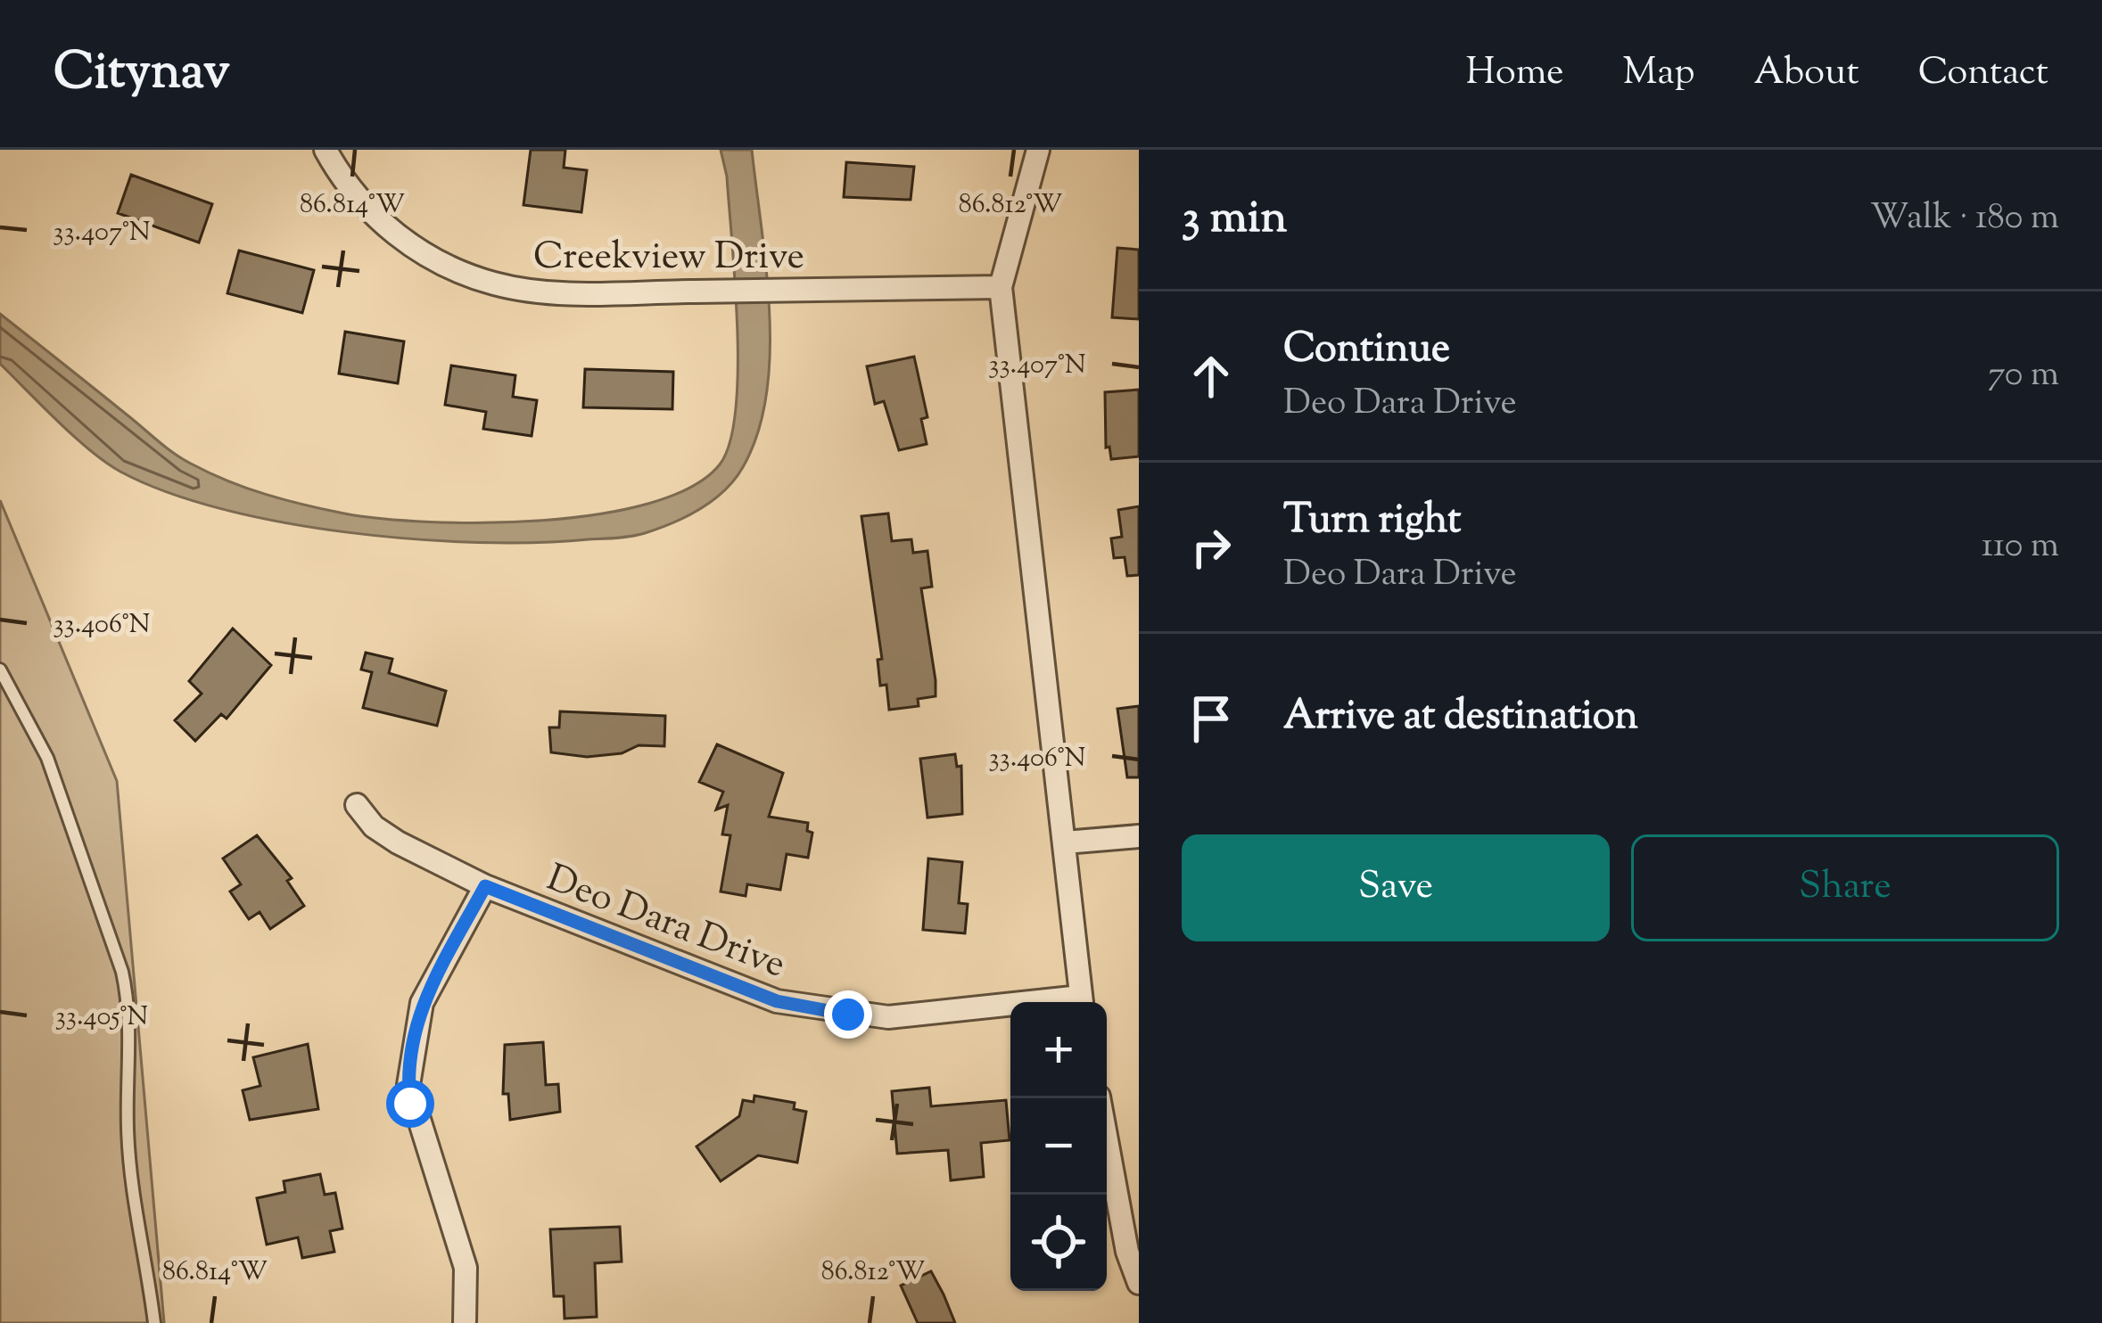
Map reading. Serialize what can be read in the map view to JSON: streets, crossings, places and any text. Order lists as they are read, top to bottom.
{
  "streets": {
    "street": ["Creekview Drive", "Deo Dara Drive"]
  },
  "page": {
    "header": "Citynav",
    "nav": [
      "Home",
      "Map",
      "About",
      "Contact"
    ],
    "heading": ["3 min", "Walk · 180 m"],
    "list": [
      ["Continue", "Deo Dara Drive", "70 m"],
      ["Turn right", "Deo Dara Drive", "110 m"],
      "Arrive at destination"
    ],
    "buttons": ["Save", "Share"],
    "map_buttons": ["+", "−"]
  },
  "coordinates": [
    "86.814°W",
    "86.812°W",
    "33.407°N",
    "33.406°N",
    "33.405°N"
  ]
}
